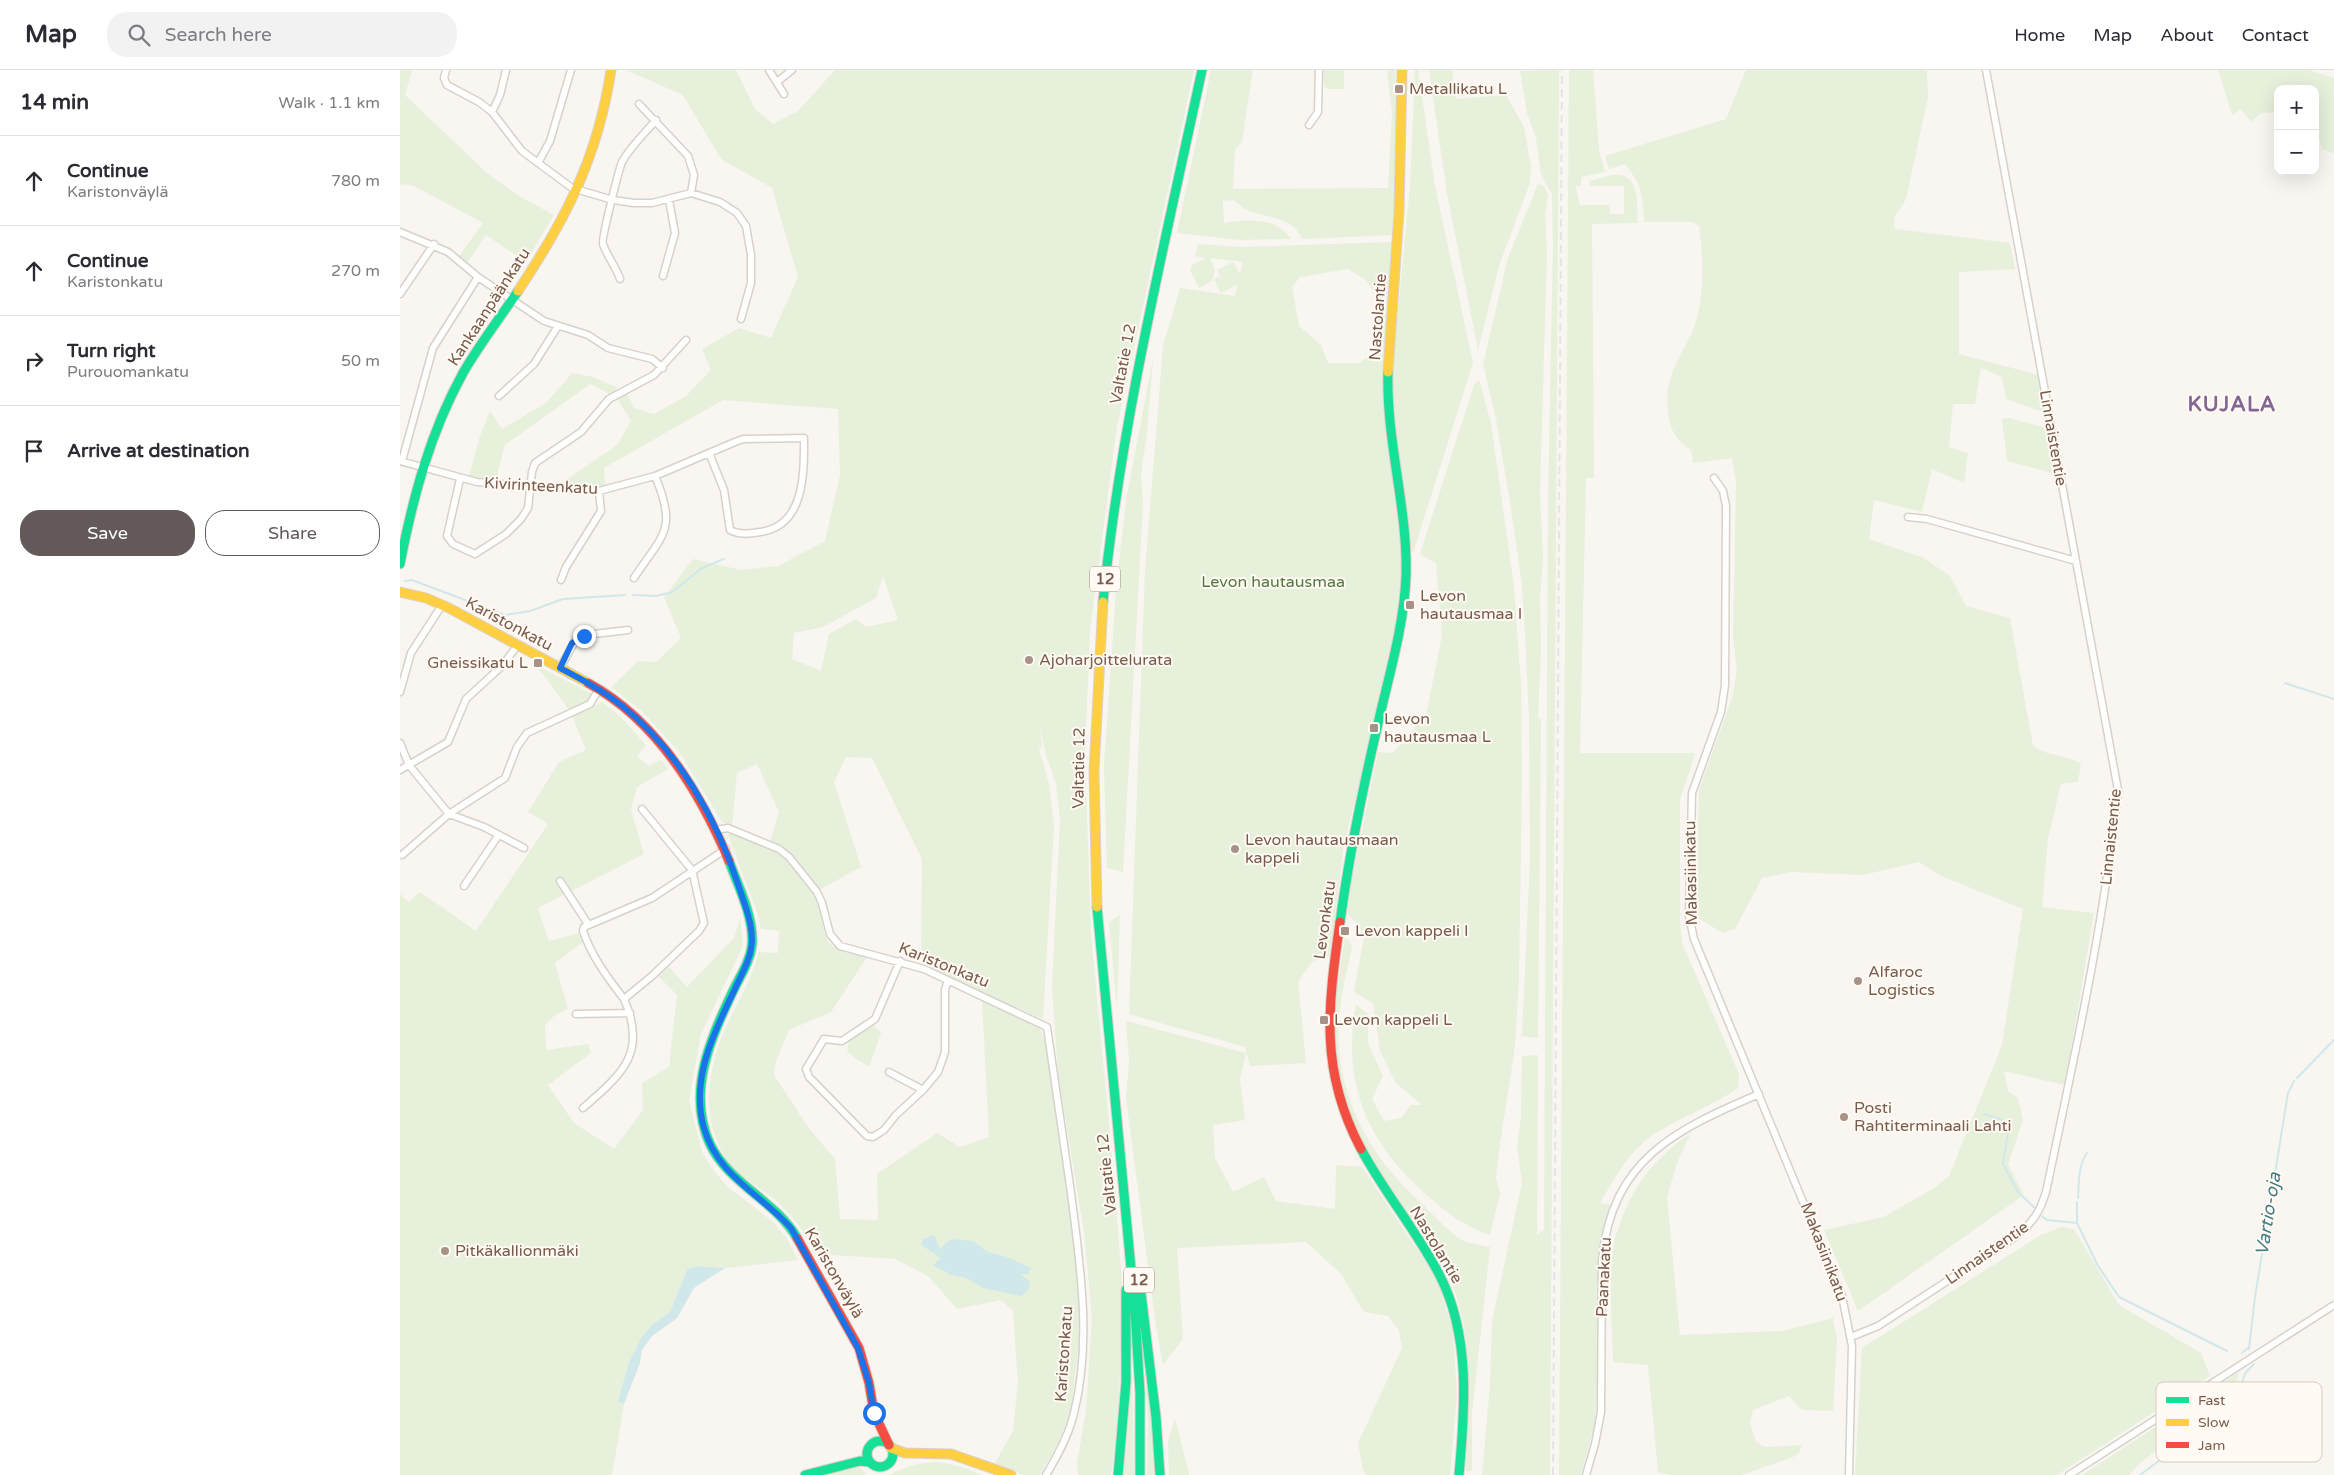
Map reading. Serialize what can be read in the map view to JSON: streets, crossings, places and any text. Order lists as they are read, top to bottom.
{
  "streets": {
    "main road": [
      "Kankaanpäänkatu",
      "Nastolantie",
      "Valtatie 12",
      "12",
      "Karistonkatu",
      "Levonkatu",
      "Karistonväylä"
    ],
    "street": [
      "Linnaistentie",
      "Kivirinteenkatu",
      "Makasiinikatu",
      "Paanakatu"
    ]
  },
  "crossings": [
    ["Kankaanpäänkatu", "Kivirinteenkatu"],
    ["Nastolantie", "Levonkatu"],
    ["Valtatie 12", "12"],
    ["Linnaistentie", "Makasiinikatu"],
    ["Karistonkatu", "Karistonväylä"],
    ["Makasiinikatu", "Paanakatu"]
  ],
  "districts": ["KUJALA"],
  "water": ["Vartio-oja"],
  "parks": ["Levon hautausmaa"],
  "places": {
    "transit": [
      "Metallikatu L",
      "Levon hautausmaa I",
      "Gneissikatu L",
      "Levon hautausmaa L",
      "Levon kappeli I",
      "Levon kappeli L"
    ],
    "other": [
      "Ajoharjoittelurata",
      "Levon hautausmaan kappeli",
      "Alfaroc Logistics",
      "Posti Rahtiterminaali Lahti",
      "Pitkäkallionmäki"
    ]
  },
  "legend": ["Fast", "Slow", "Jam"],
  "page": {
    "header": "Map",
    "search": "Search here",
    "nav": [
      "Home",
      "Map",
      "About",
      "Contact"
    ],
    "heading": ["14 min", "Walk · 1.1 km"],
    "map_buttons": ["+", "−"],
    "list": [
      ["Continue", "Karistonväylä", "780 m"],
      ["Continue", "Karistonkatu", "270 m"],
      ["Turn right", "Purouomankatu", "50 m"],
      "Arrive at destination"
    ],
    "buttons": ["Save", "Share"]
  }
}
